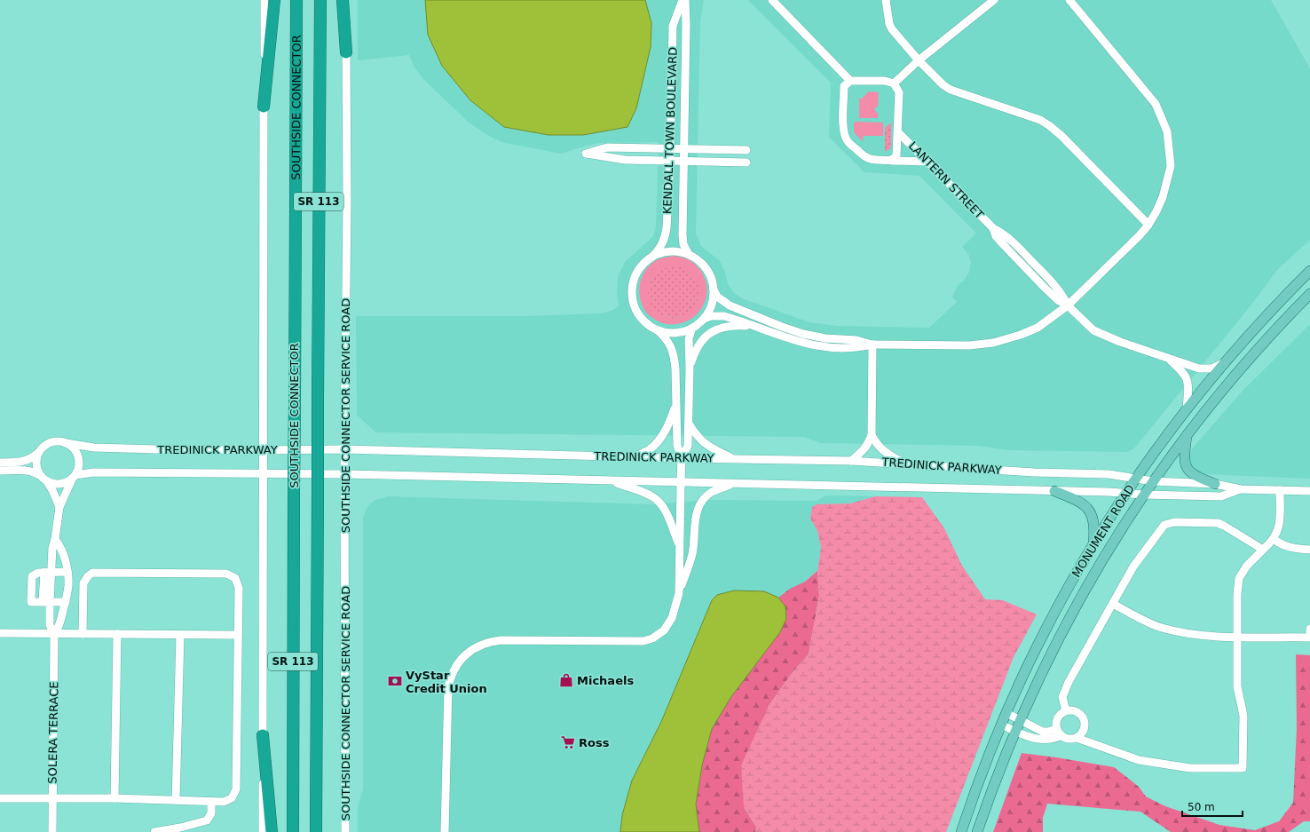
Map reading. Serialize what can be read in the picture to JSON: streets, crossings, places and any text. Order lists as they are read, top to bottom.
{
  "streets": {
    "highway": ["SOUTHSIDE CONNECTOR", "SR 113"],
    "main road": ["MONUMENT ROAD"],
    "street": [
      "KENDALL TOWN BOULEVARD",
      "LANTERN STREET",
      "SOUTHSIDE CONNECTOR SERVICE ROAD",
      "TREDINICK PARKWAY",
      "SOLERA TERRACE"
    ]
  },
  "crossings": [
    ["LANTERN STREET", "MONUMENT ROAD"],
    ["SOUTHSIDE CONNECTOR SERVICE ROAD", "TREDINICK PARKWAY"],
    ["TREDINICK PARKWAY", "MONUMENT ROAD"],
    ["TREDINICK PARKWAY", "SOLERA TERRACE"]
  ],
  "places": {
    "shop": ["Michaels"],
    "bank": ["VyStar Credit Union"],
    "supermarket": ["Ross"]
  },
  "scale_bar": "50 m"
}
